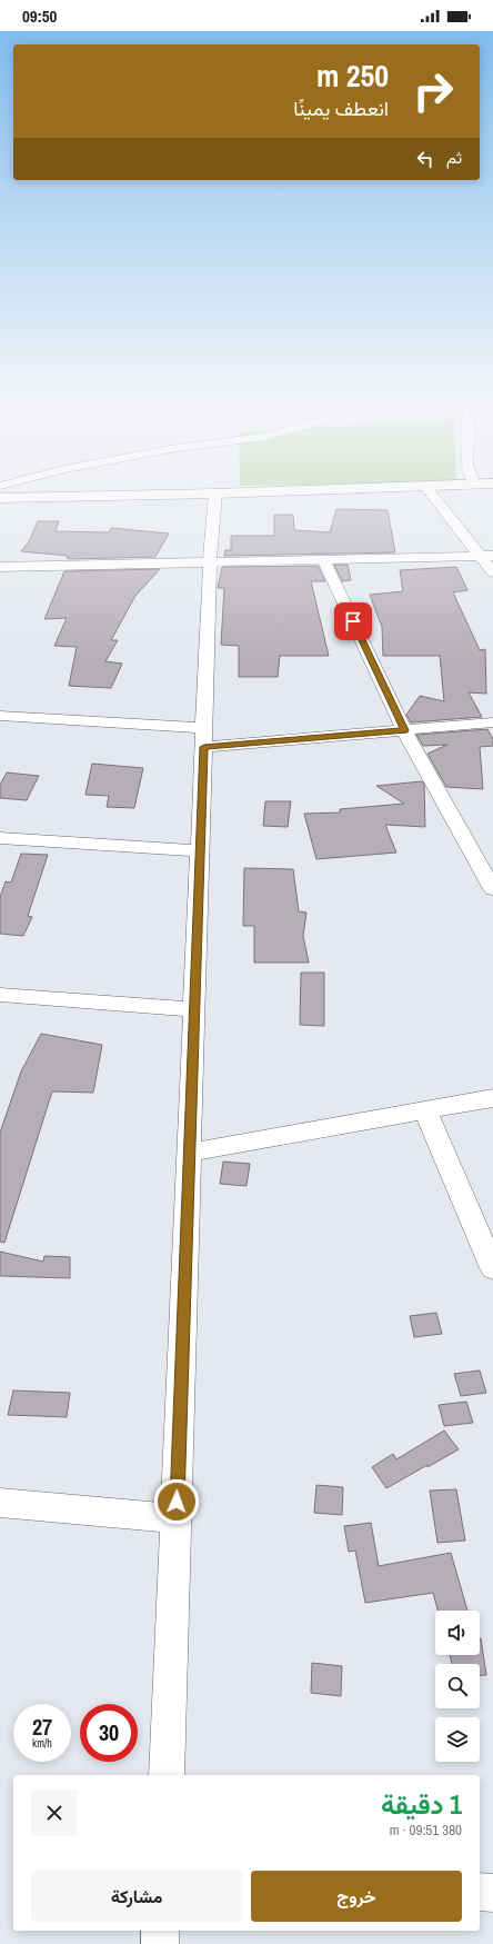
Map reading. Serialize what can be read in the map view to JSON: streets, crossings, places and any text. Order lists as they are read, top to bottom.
{
  "page": {
    "status": "09:50",
    "turn": ["250 m", "انعطف يمينًا"],
    "then": "ثم",
    "speed": "27 km/h",
    "limit": "30",
    "heading": ["1 دقيقة", "380 m · 09:51"],
    "buttons": ["خروج", "مشاركة"]
  }
}
